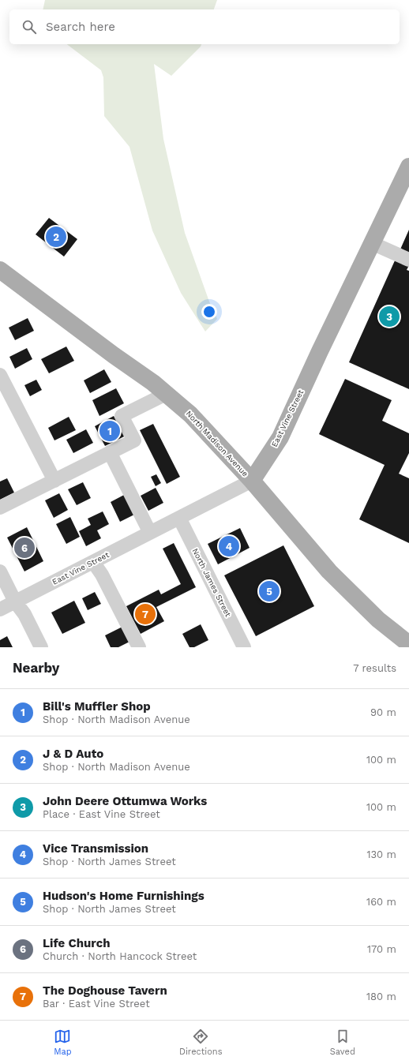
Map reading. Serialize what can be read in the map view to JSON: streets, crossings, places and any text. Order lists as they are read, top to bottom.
{
  "streets": {
    "main road": ["East Vine Street", "North Madison Avenue"],
    "street": ["North James Street"]
  },
  "crossings": [
    ["East Vine Street", "North Madison Avenue"],
    ["East Vine Street", "North James Street"]
  ],
  "page": {
    "search": "Search here",
    "pins": [
      "2",
      "3",
      "1",
      "4",
      "6",
      "5",
      "7"
    ],
    "heading": ["Nearby", "7 results"],
    "list": [
      {
        "mark": "1",
        "name": "Bill's Muffler Shop",
        "note": "Shop · North Madison Avenue",
        "value": "90 m"
      },
      {
        "mark": "2",
        "name": "J & D Auto",
        "note": "Shop · North Madison Avenue",
        "value": "100 m"
      },
      {
        "mark": "3",
        "name": "John Deere Ottumwa Works",
        "note": "Place · East Vine Street",
        "value": "100 m"
      },
      {
        "mark": "4",
        "name": "Vice Transmission",
        "note": "Shop · North James Street",
        "value": "130 m"
      },
      {
        "mark": "5",
        "name": "Hudson's Home Furnishings",
        "note": "Shop · North James Street",
        "value": "160 m"
      },
      {
        "mark": "6",
        "name": "Life Church",
        "note": "Church · North Hancock Street",
        "value": "170 m"
      },
      {
        "mark": "7",
        "name": "The Doghouse Tavern",
        "note": "Bar · East Vine Street",
        "value": "180 m"
      }
    ],
    "nav": ["Map", "Directions", "Saved"]
  }
}
